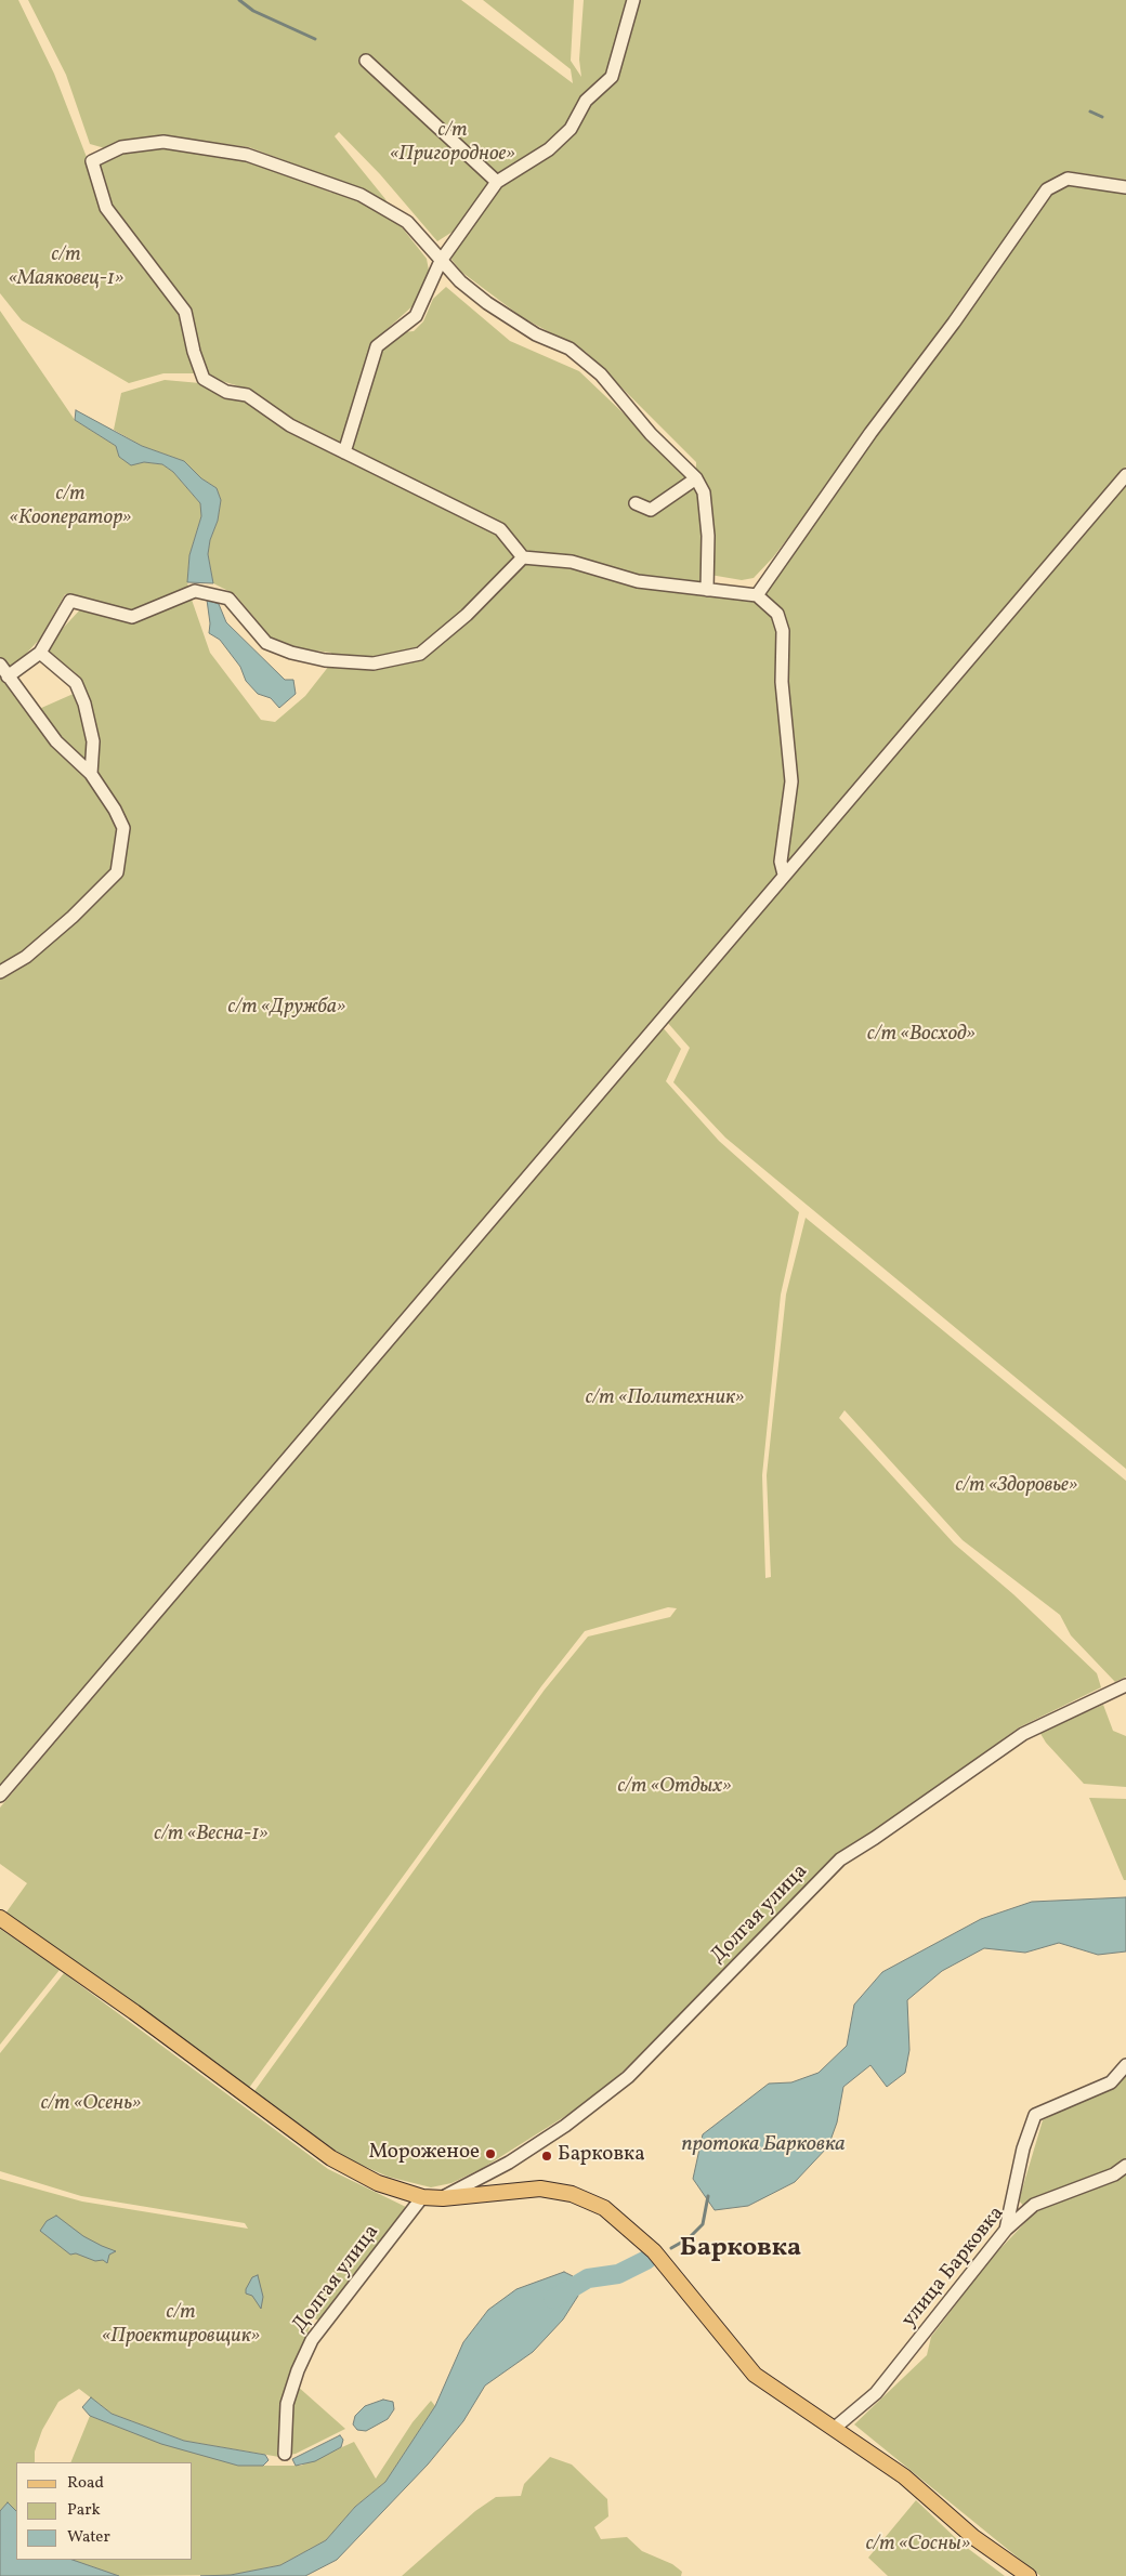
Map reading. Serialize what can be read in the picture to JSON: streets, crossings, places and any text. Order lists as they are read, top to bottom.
{
  "streets": {
    "street": ["Долгая улица", "улица Барковка"]
  },
  "districts": ["Барковка"],
  "water": ["протока Барковка"],
  "parks": [
    "с/т «Пригородное»",
    "с/т «Маяковец-1»",
    "с/т «Кооператор»",
    "с/т «Дружба»",
    "с/т «Восход»",
    "с/т «Политехник»",
    "с/т «Здоровье»",
    "с/т «Отдых»",
    "с/т «Весна-1»",
    "с/т «Осень»",
    "с/т «Проектировщик»",
    "с/т «Сосны»"
  ],
  "places": ["Мороженое", "Барковка"],
  "legend": ["Road", "Park", "Water"]
}
